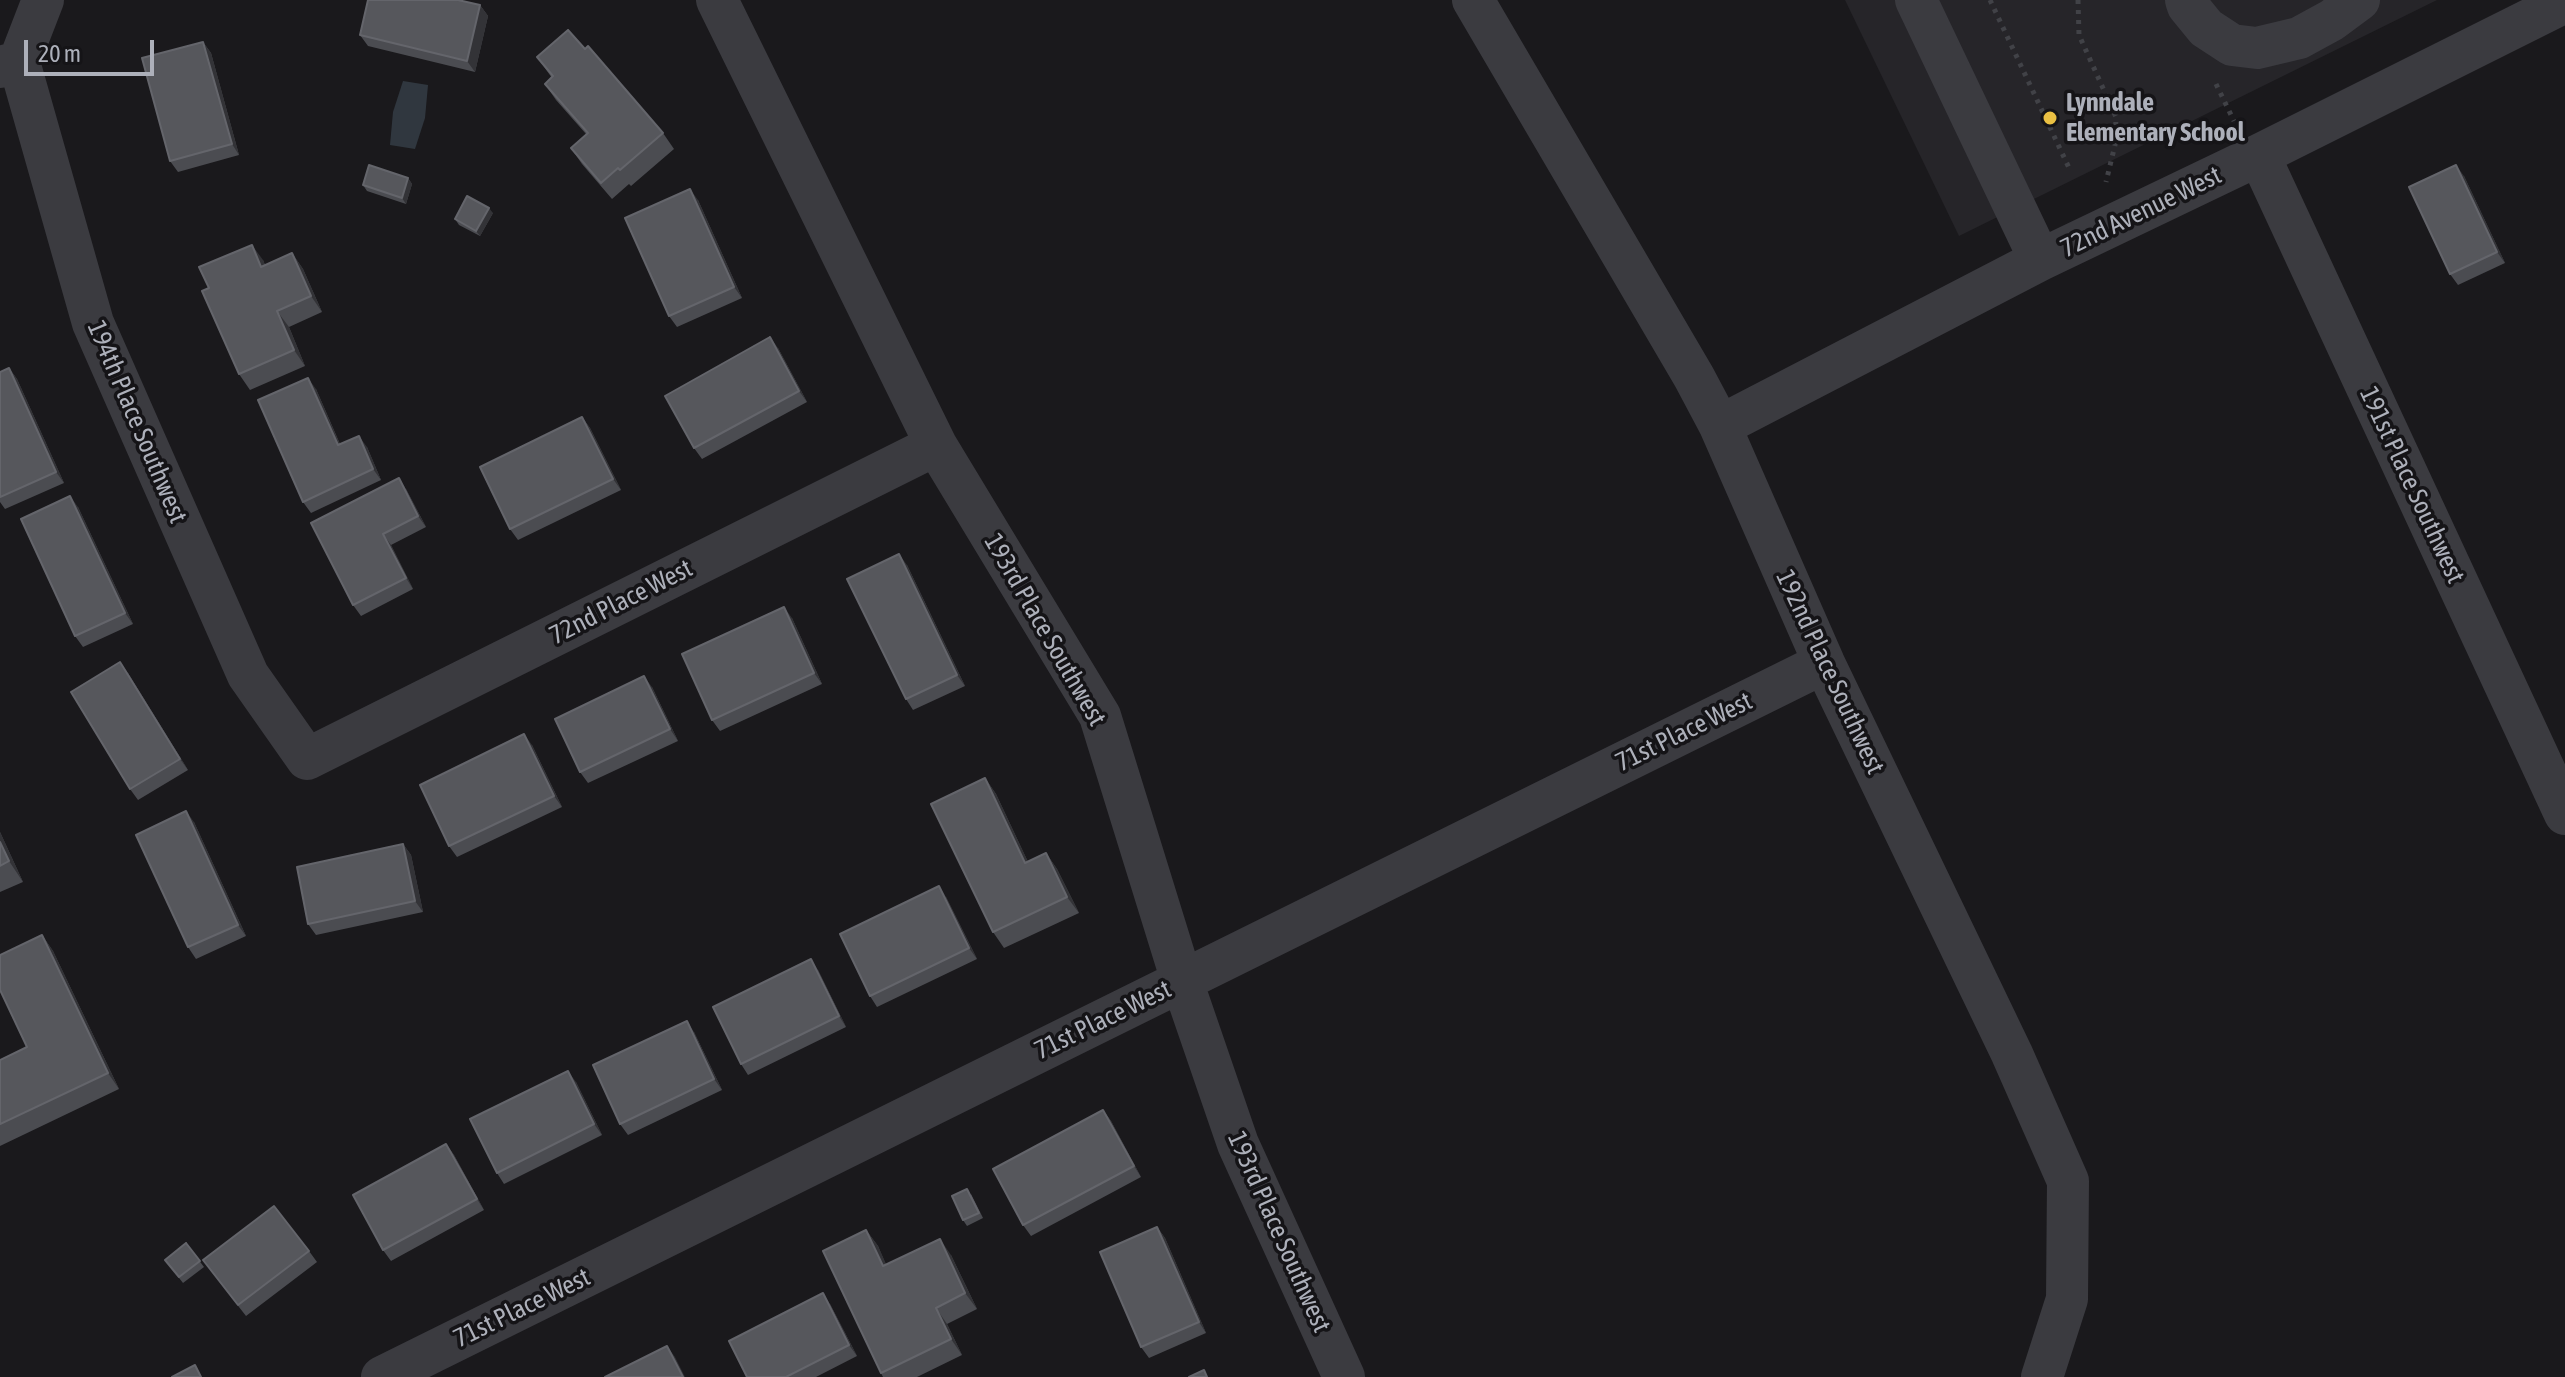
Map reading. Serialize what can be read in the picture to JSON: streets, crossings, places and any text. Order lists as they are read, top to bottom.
{
  "streets": {
    "street": [
      "72nd Avenue West",
      "194th Place Southwest",
      "191st Place Southwest",
      "72nd Place West",
      "193rd Place Southwest",
      "192nd Place Southwest",
      "71st Place West"
    ]
  },
  "crossings": [
    ["72nd Avenue West", "191st Place Southwest"],
    ["72nd Avenue West", "192nd Place Southwest"],
    ["194th Place Southwest", "72nd Place West"],
    ["72nd Place West", "193rd Place Southwest"],
    ["193rd Place Southwest", "71st Place West"],
    ["192nd Place Southwest", "71st Place West"]
  ],
  "places": ["Lynndale Elementary School"],
  "scale_bar": "20 m"
}
